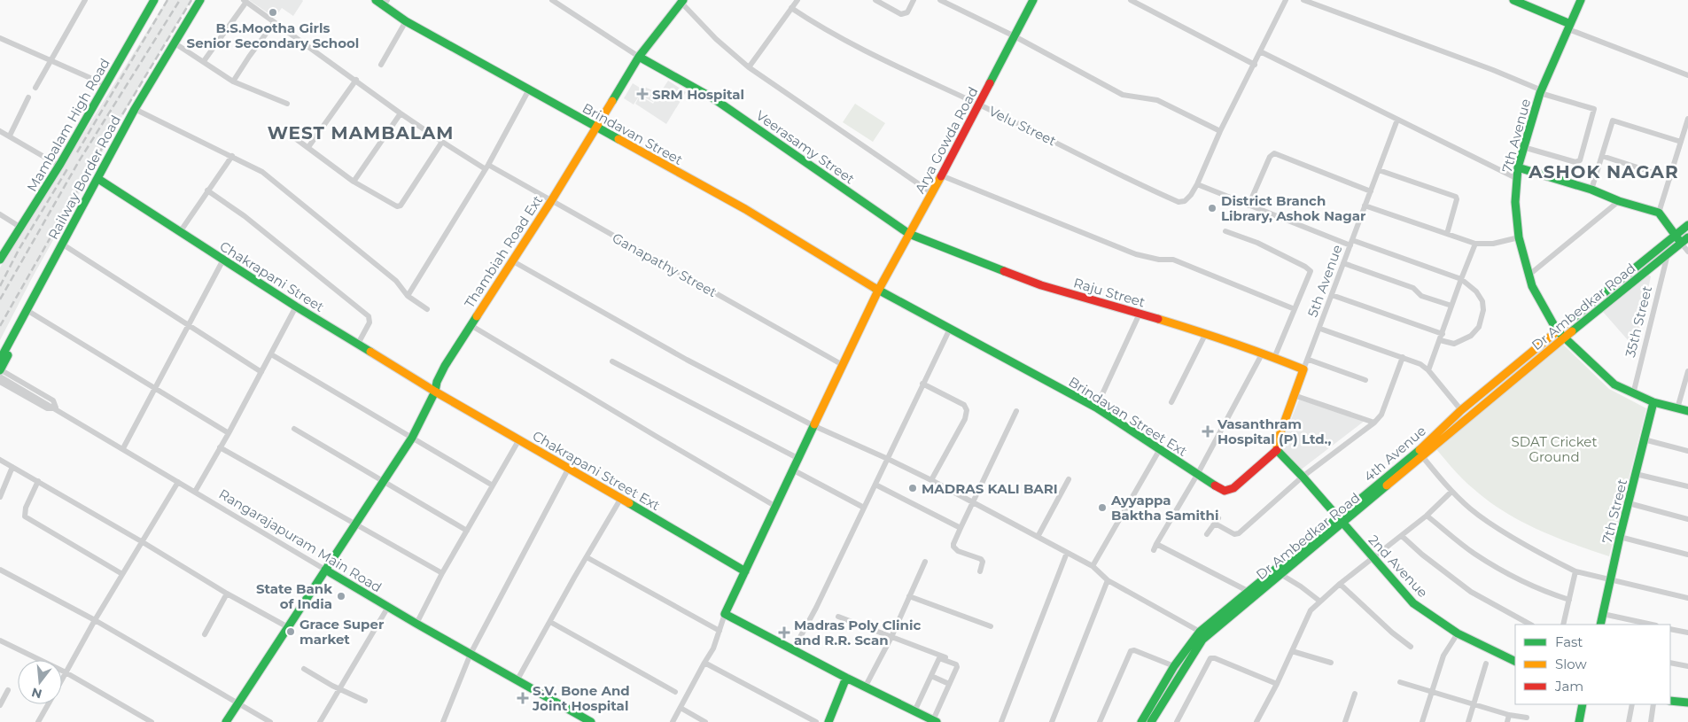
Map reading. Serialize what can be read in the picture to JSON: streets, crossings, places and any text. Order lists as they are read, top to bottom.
{
  "streets": {
    "street": [
      "Mambalam High Road",
      "Velu Street",
      "Brindavan Street",
      "7th Avenue",
      "Arya Gowda Road",
      "Veerasamy Street",
      "Railway Border Road",
      "Thambiah Road Ext",
      "Ganapathy Street",
      "Chakrapani Street",
      "5th Avenue",
      "Raju Street",
      "Dr Ambedkar Road",
      "35th Street",
      "Brindavan Street Ext",
      "4th Avenue",
      "Chakrapani Street Ext",
      "7th Street",
      "Rangarajapuram Main Road",
      "2nd Avenue"
    ]
  },
  "crossings": [
    ["Velu Street", "Arya Gowda Road"],
    ["Brindavan Street", "Arya Gowda Road"],
    ["Brindavan Street", "Thambiah Road Ext"],
    ["Brindavan Street", "Brindavan Street Ext"],
    ["7th Avenue", "Dr Ambedkar Road"],
    ["7th Avenue", "35th Street"],
    ["7th Avenue", "4th Avenue"],
    ["7th Avenue", "7th Street"],
    ["Arya Gowda Road", "Veerasamy Street"],
    ["Arya Gowda Road", "Ganapathy Street"],
    ["Arya Gowda Road", "Raju Street"],
    ["Arya Gowda Road", "Brindavan Street Ext"],
    ["Arya Gowda Road", "Chakrapani Street Ext"],
    ["Veerasamy Street", "Thambiah Road Ext"],
    ["Veerasamy Street", "Raju Street"],
    ["Railway Border Road", "Chakrapani Street"],
    ["Thambiah Road Ext", "Ganapathy Street"],
    ["Thambiah Road Ext", "Chakrapani Street"],
    ["Thambiah Road Ext", "Chakrapani Street Ext"],
    ["Thambiah Road Ext", "Rangarajapuram Main Road"],
    ["Chakrapani Street", "Chakrapani Street Ext"],
    ["5th Avenue", "Raju Street"],
    ["5th Avenue", "Brindavan Street Ext"],
    ["Dr Ambedkar Road", "35th Street"],
    ["Dr Ambedkar Road", "4th Avenue"],
    ["Dr Ambedkar Road", "2nd Avenue"],
    ["4th Avenue", "2nd Avenue"]
  ],
  "districts": ["WEST MAMBALAM", "ASHOK NAGAR"],
  "parks": ["SDAT Cricket Ground"],
  "places": {
    "other": [
      "B.S.Mootha Girls Senior Secondary School",
      "District Branch Library, Ashok Nagar",
      "MADRAS KALI BARI",
      "Ayyappa Baktha Samithi",
      "State Bank of India",
      "Grace Super market"
    ],
    "health": [
      "SRM Hospital",
      "Vasanthram Hospital (P) Ltd.,",
      "Madras Poly Clinic and R.R. Scan",
      "S.V. Bone And Joint Hospital"
    ]
  },
  "legend": ["Fast", "Slow", "Jam"],
  "north": "bottom"
}
